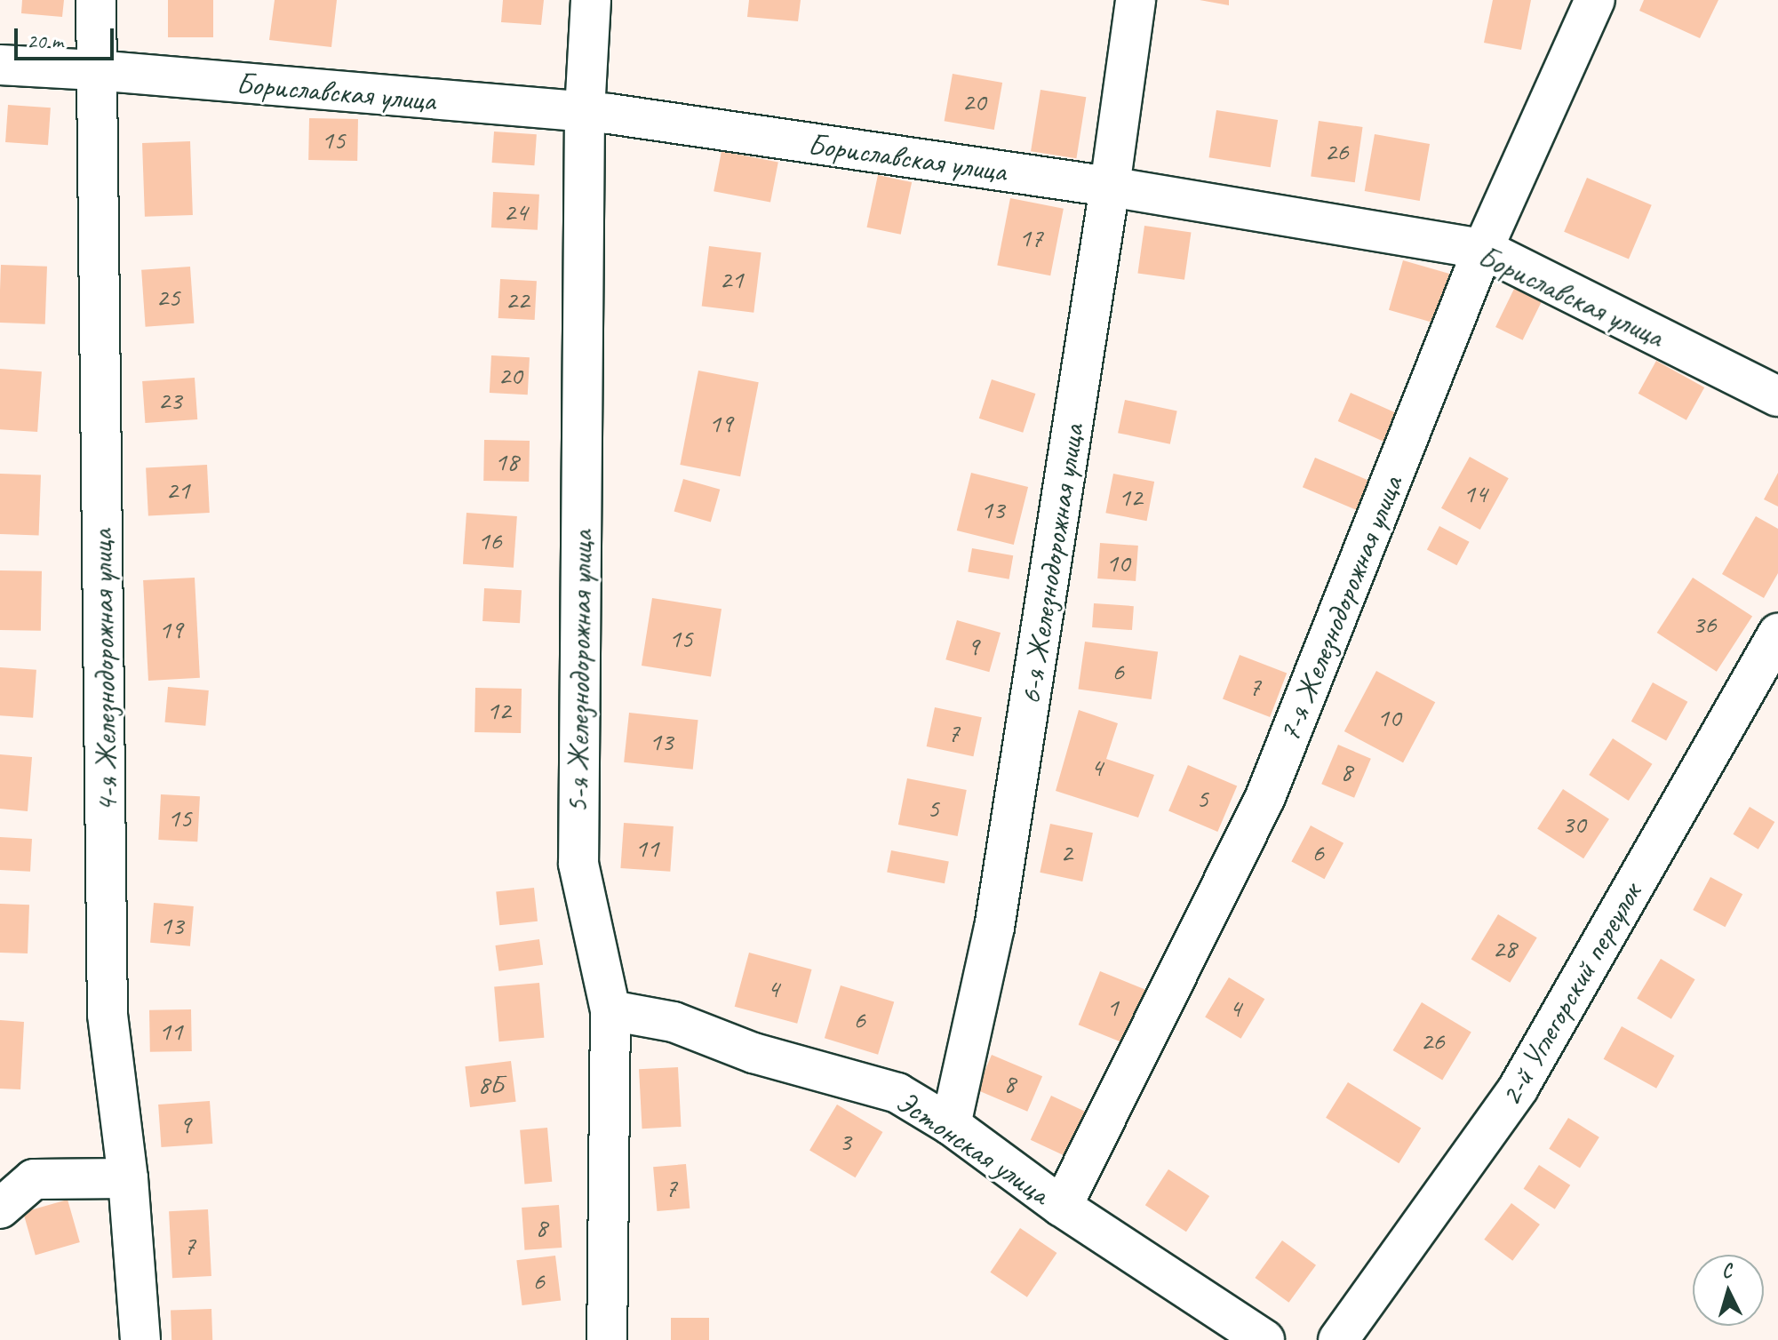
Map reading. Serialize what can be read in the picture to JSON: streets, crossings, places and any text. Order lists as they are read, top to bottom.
{
  "streets": {
    "street": [
      "Бориславская улица",
      "6-я Железнодорожная улица",
      "7-я Железнодорожная улица",
      "4-я Железнодорожная улица",
      "5-я Железнодорожная улица",
      "2-й Углегорский переулок",
      "Эстонская улица"
    ]
  },
  "crossings": [
    ["Бориславская улица", "6-я Железнодорожная улица"],
    ["Бориславская улица", "7-я Железнодорожная улица"],
    ["Бориславская улица", "4-я Железнодорожная улица"],
    ["Бориславская улица", "5-я Железнодорожная улица"],
    ["6-я Железнодорожная улица", "Эстонская улица"],
    ["7-я Железнодорожная улица", "Эстонская улица"],
    ["5-я Железнодорожная улица", "Эстонская улица"]
  ],
  "house_numbers": [
    "20",
    "15",
    "26",
    "24",
    "17",
    "21",
    "25",
    "22",
    "20",
    "23",
    "19",
    "18",
    "21",
    "14",
    "12",
    "13",
    "16",
    "10",
    "36",
    "19",
    "15",
    "9",
    "6",
    "7",
    "12",
    "10",
    "7",
    "13",
    "4",
    "8",
    "5",
    "5",
    "15",
    "30",
    "11",
    "2",
    "6",
    "13",
    "28",
    "4",
    "1",
    "4",
    "6",
    "11",
    "26",
    "8",
    "8Б",
    "9",
    "3",
    "7",
    "8",
    "7",
    "6"
  ],
  "scale_bar": "20 m",
  "north": "top"
}
